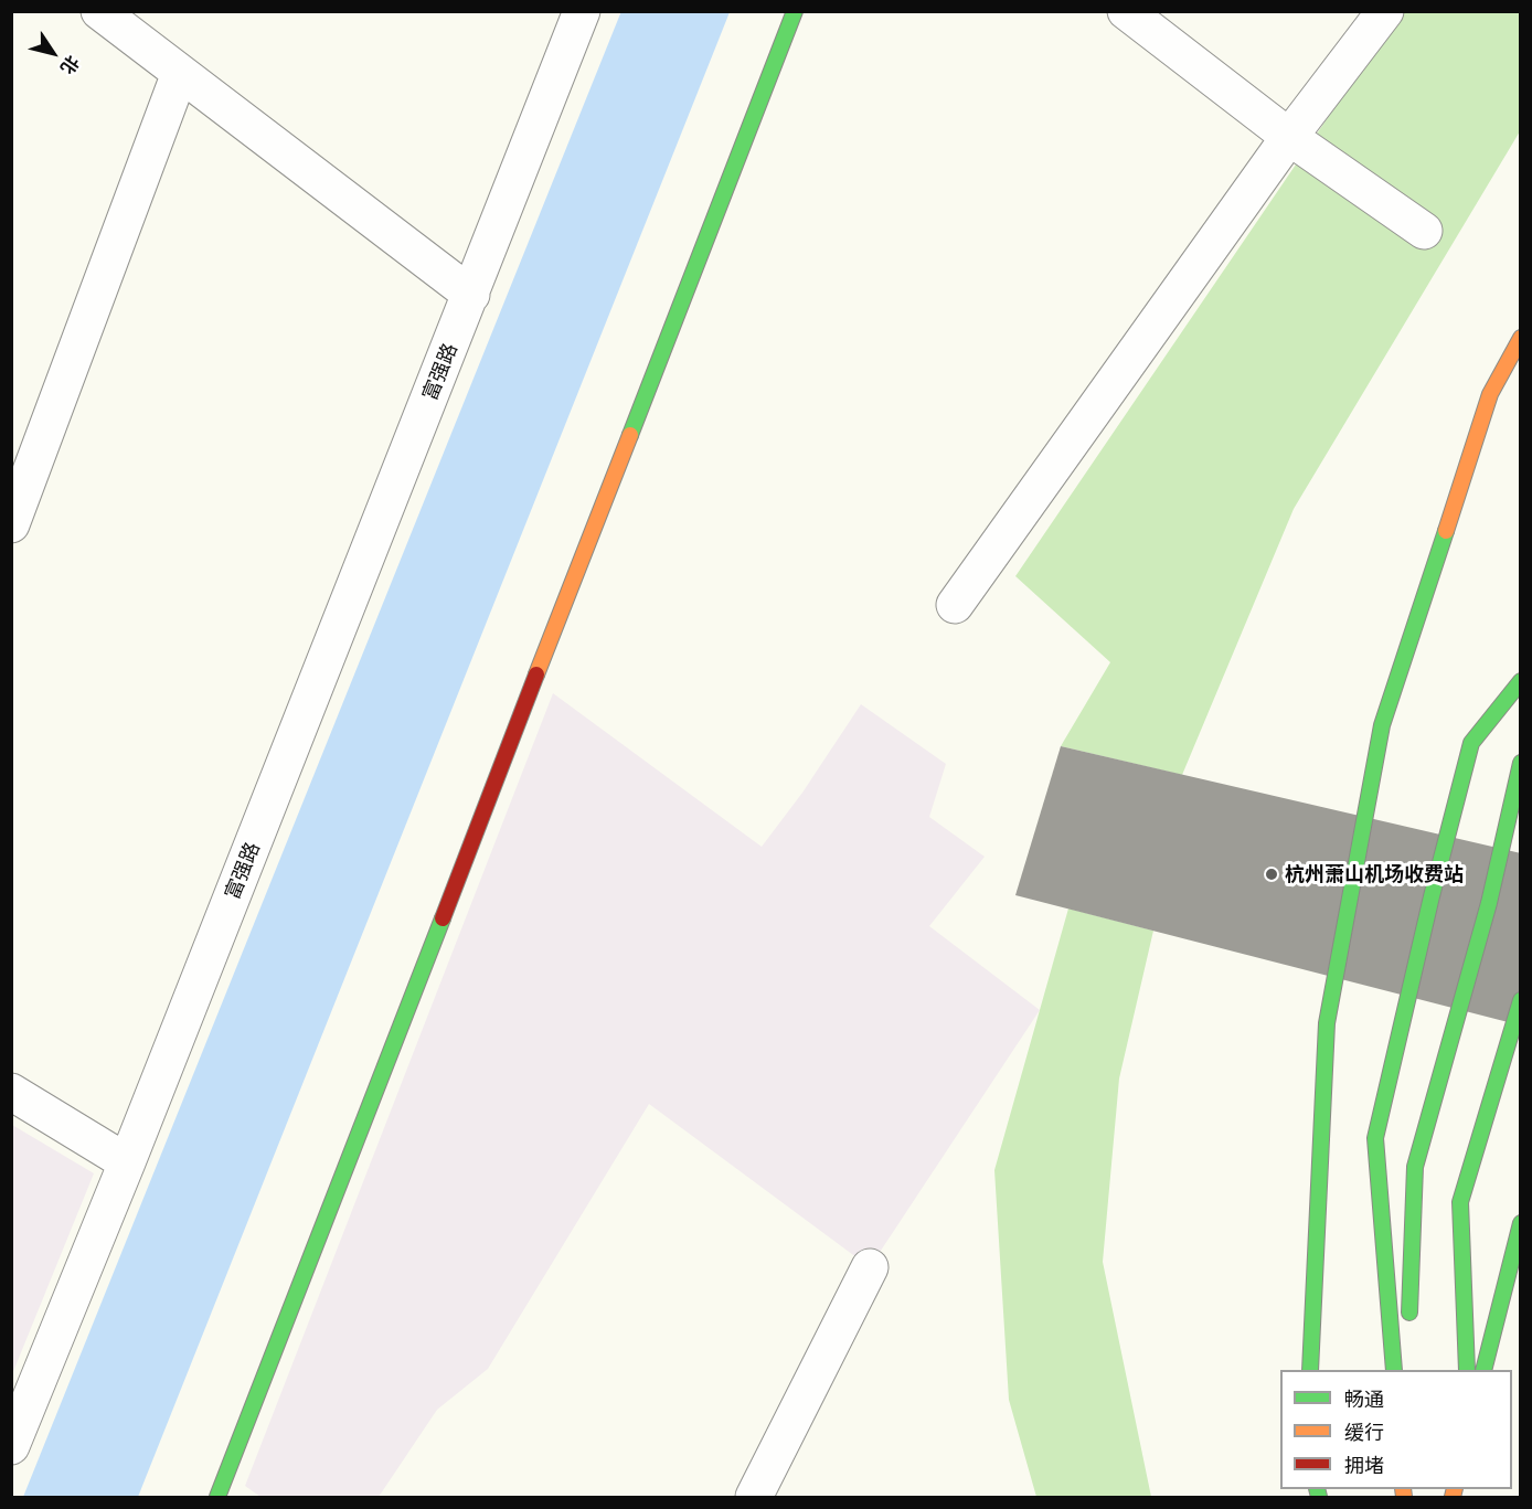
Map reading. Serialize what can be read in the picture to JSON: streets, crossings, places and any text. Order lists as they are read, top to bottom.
{
  "streets": {
    "street": ["富强路"]
  },
  "places": ["杭州萧山机场收费站"],
  "legend": ["畅通", "缓行", "拥堵"],
  "north": "bottom right"
}
